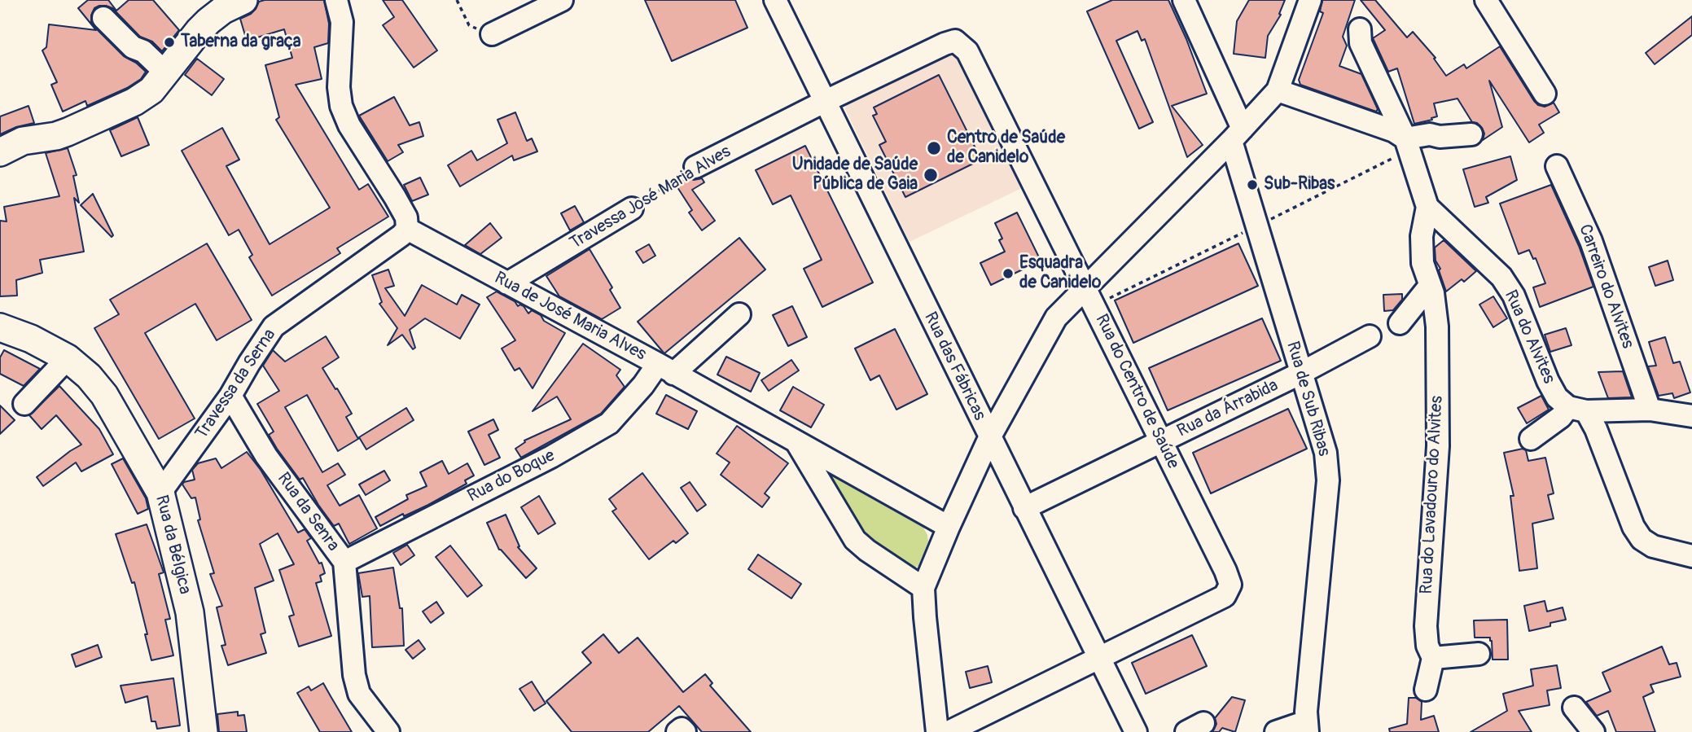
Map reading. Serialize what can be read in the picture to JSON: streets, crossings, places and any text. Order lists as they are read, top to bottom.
{
  "streets": {
    "main road": ["Rua da Bélgica"],
    "street": [
      "Travessa José Maria Alves",
      "Carreiro do Alvites",
      "Rua de José Maria Alves",
      "Rua do Alvites",
      "Rua das Fábricas",
      "Travessa da Serna",
      "Rua do Centro de Saúde",
      "Rua de Sub Ribas",
      "Rua da Árrabida",
      "Rua do Boque",
      "Rua do Lavadouro do Alvites",
      "Rua da Senra"
    ]
  },
  "crossings": [
    ["Travessa José Maria Alves", "Rua de José Maria Alves"],
    ["Travessa José Maria Alves", "Rua das Fábricas"],
    ["Travessa José Maria Alves", "Rua do Centro de Saúde"],
    ["Rua de José Maria Alves", "Travessa da Serna"],
    ["Rua de José Maria Alves", "Rua do Boque"],
    ["Rua do Alvites", "Rua do Lavadouro do Alvites"],
    ["Rua das Fábricas", "Rua do Centro de Saúde"],
    ["Rua das Fábricas", "Rua da Árrabida"],
    ["Travessa da Serna", "Rua da Senra"],
    ["Travessa da Serna", "Rua da Bélgica"],
    ["Rua do Centro de Saúde", "Rua da Árrabida"],
    ["Rua de Sub Ribas", "Rua da Árrabida"],
    ["Rua do Boque", "Rua da Senra"]
  ],
  "places": [
    "Taberna da graça",
    "Centro de Saúde de Canidelo",
    "Unidade de Saúde Pública de Gaia",
    "Sub-Ribas",
    "Esquadra de Canidelo"
  ]
}
